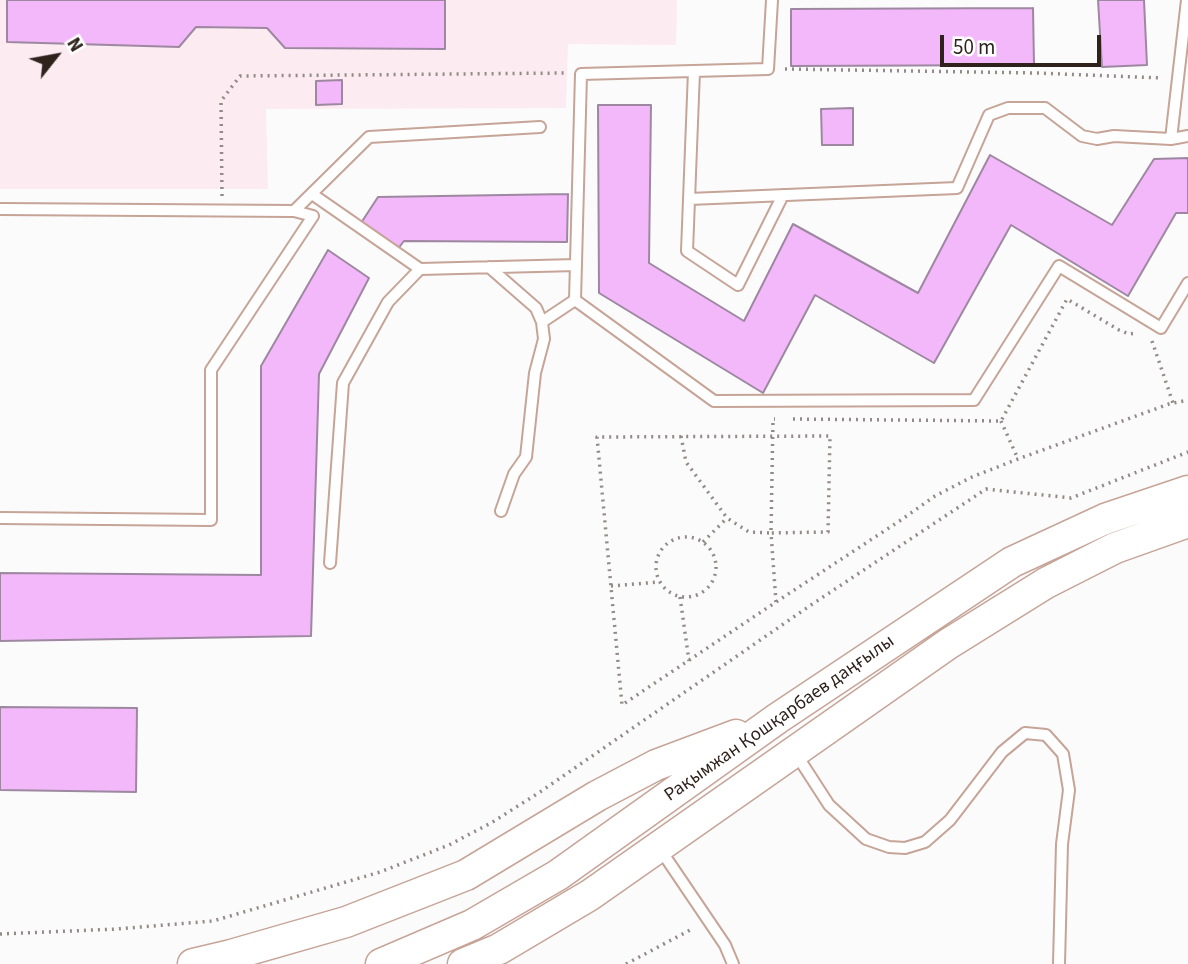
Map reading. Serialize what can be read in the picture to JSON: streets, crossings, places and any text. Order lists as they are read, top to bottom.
{
  "streets": {
    "main road": ["Рақымжан Қошқарбаев даңғылы"]
  },
  "scale_bar": "50 m",
  "north": "top right"
}
